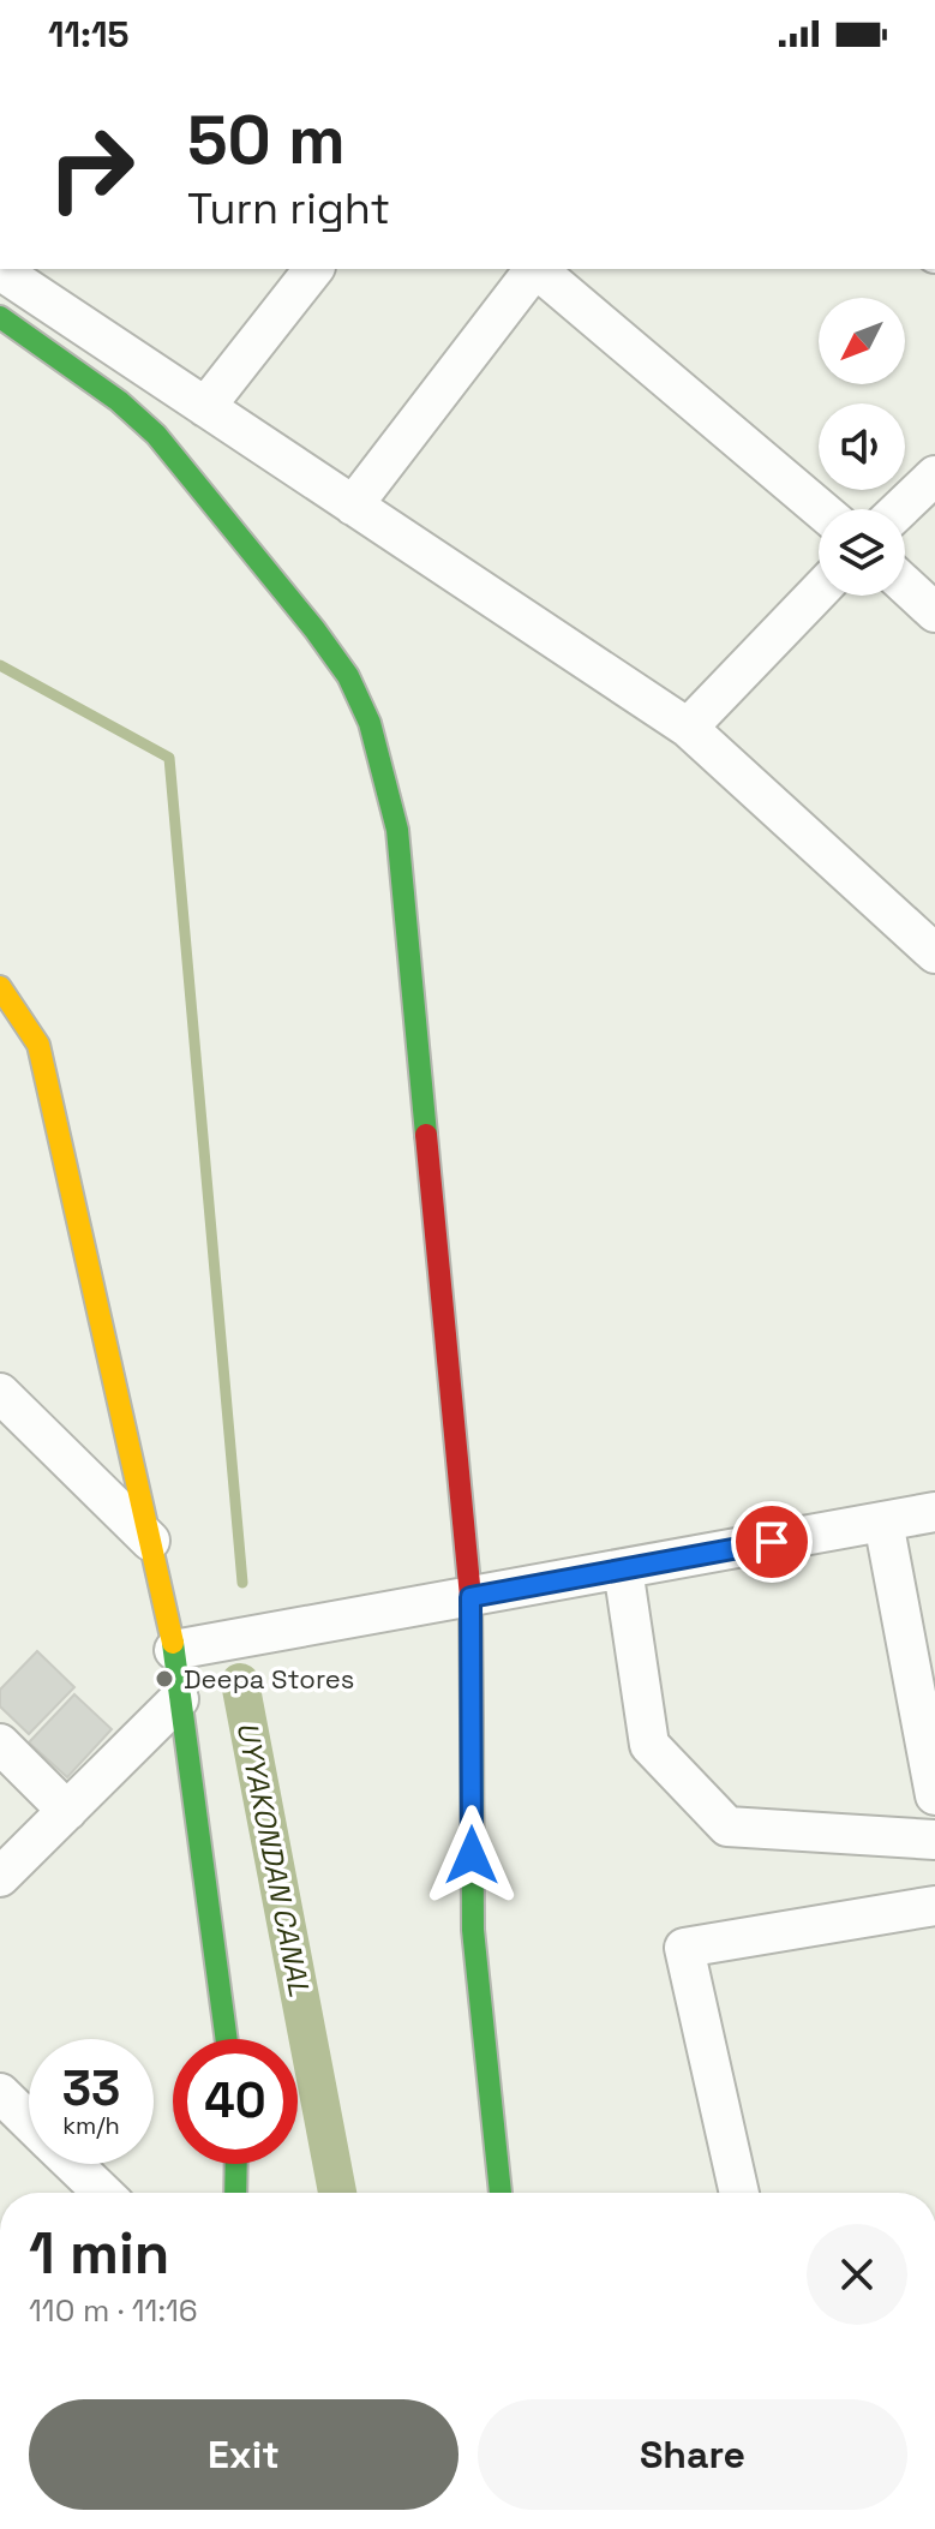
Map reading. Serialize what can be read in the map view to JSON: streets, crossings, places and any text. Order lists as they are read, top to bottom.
{
  "water": ["UYYAKONDAN CANAL"],
  "places": ["Deepa Stores"],
  "north": "bottom left",
  "page": {
    "status": "11:15",
    "turn": ["50 m", "Turn right"],
    "speed": "33 km/h",
    "limit": "40",
    "heading": ["1 min", "110 m · 11:16"],
    "buttons": ["Exit", "Share"]
  }
}
